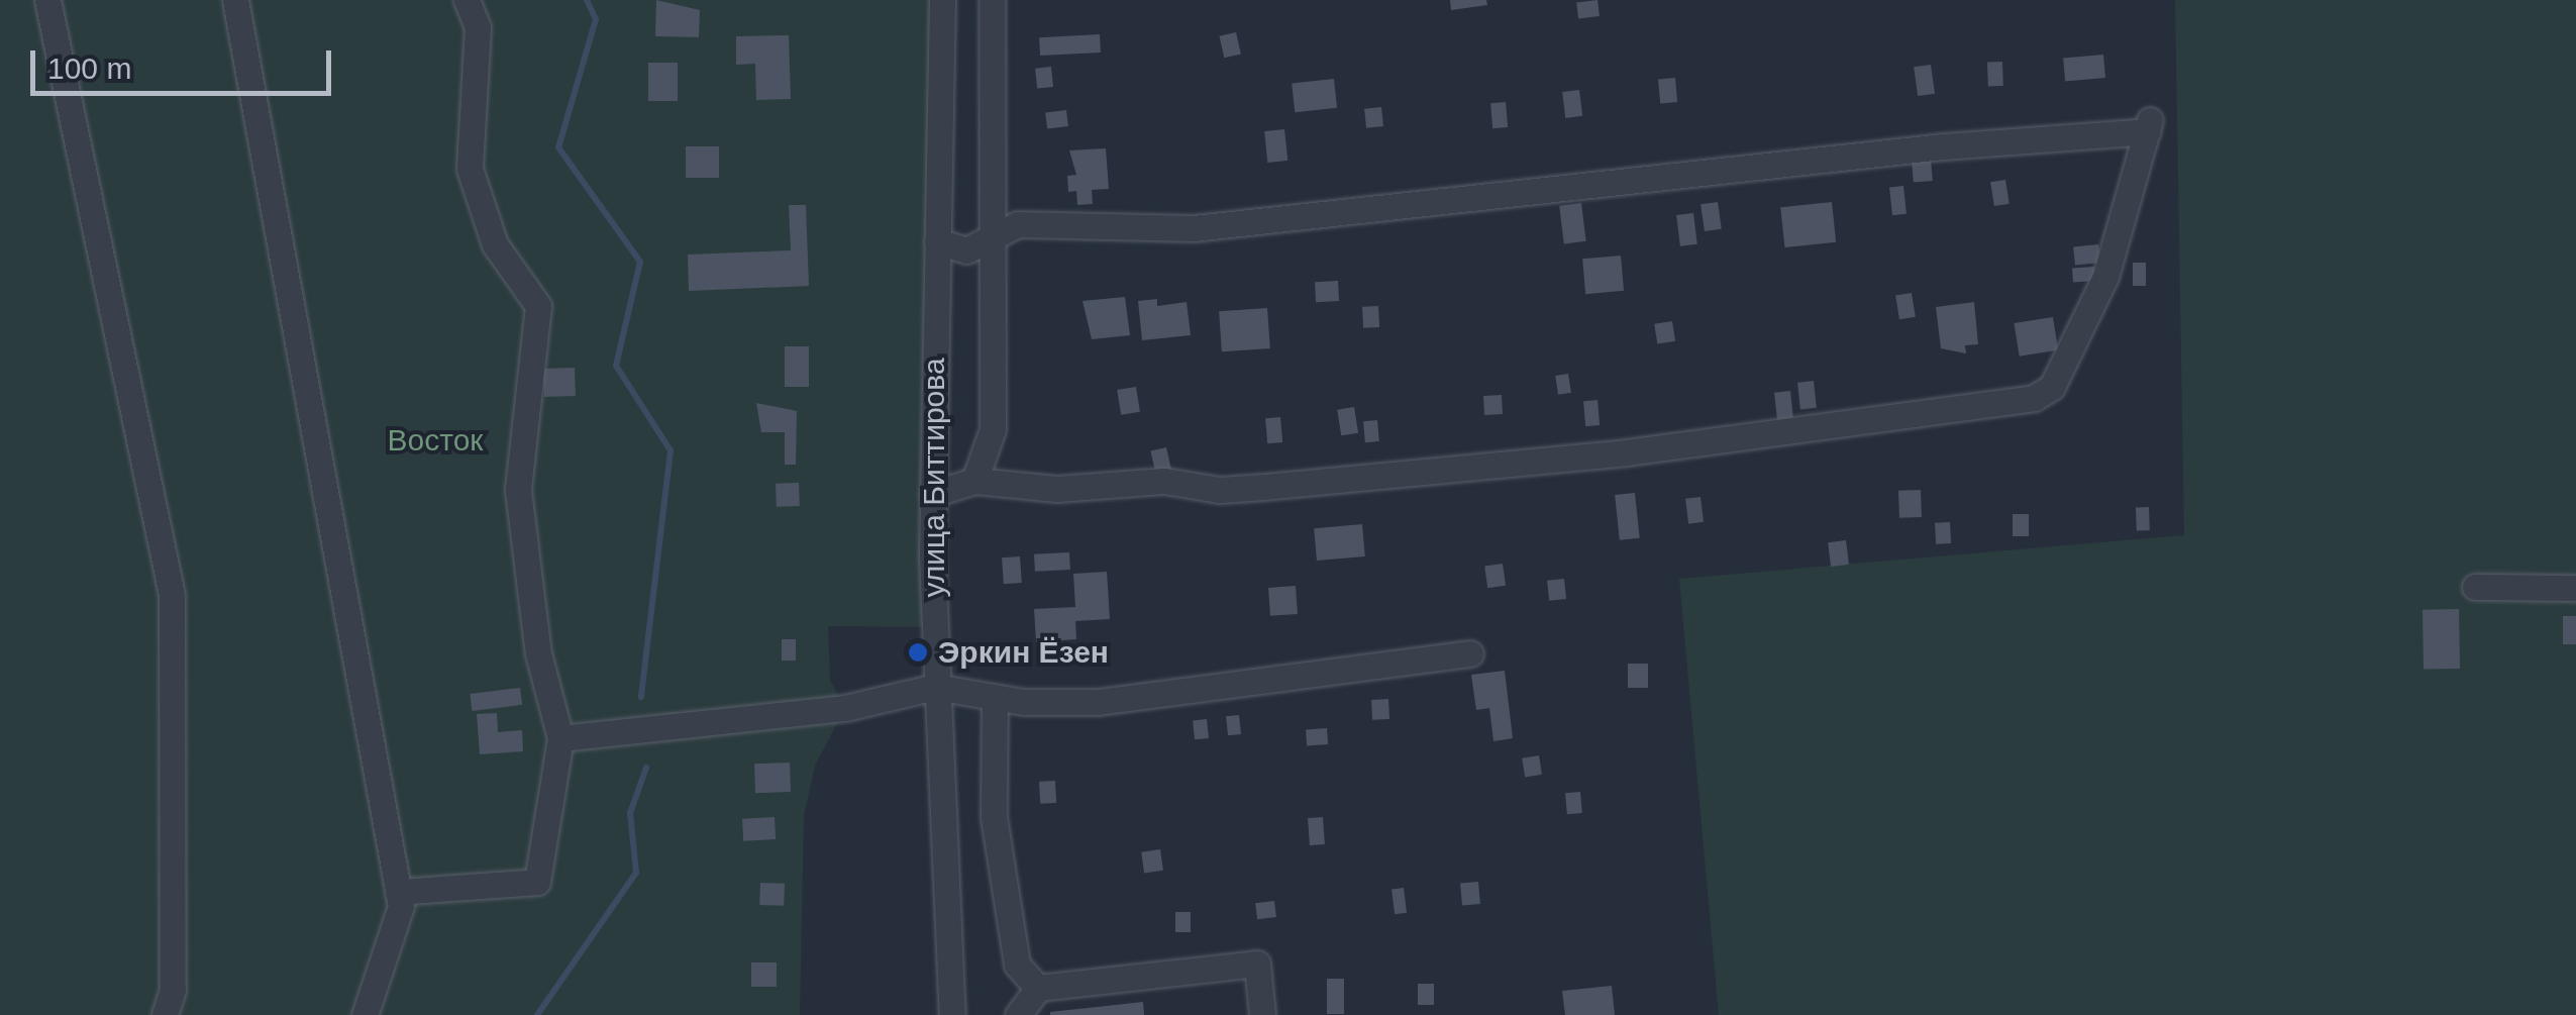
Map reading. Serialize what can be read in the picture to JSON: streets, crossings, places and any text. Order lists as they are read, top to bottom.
{
  "streets": {
    "street": ["улица Биттирова"]
  },
  "parks": ["Восток"],
  "places": ["Эркин Ёзен"],
  "scale_bar": "100 m"
}
